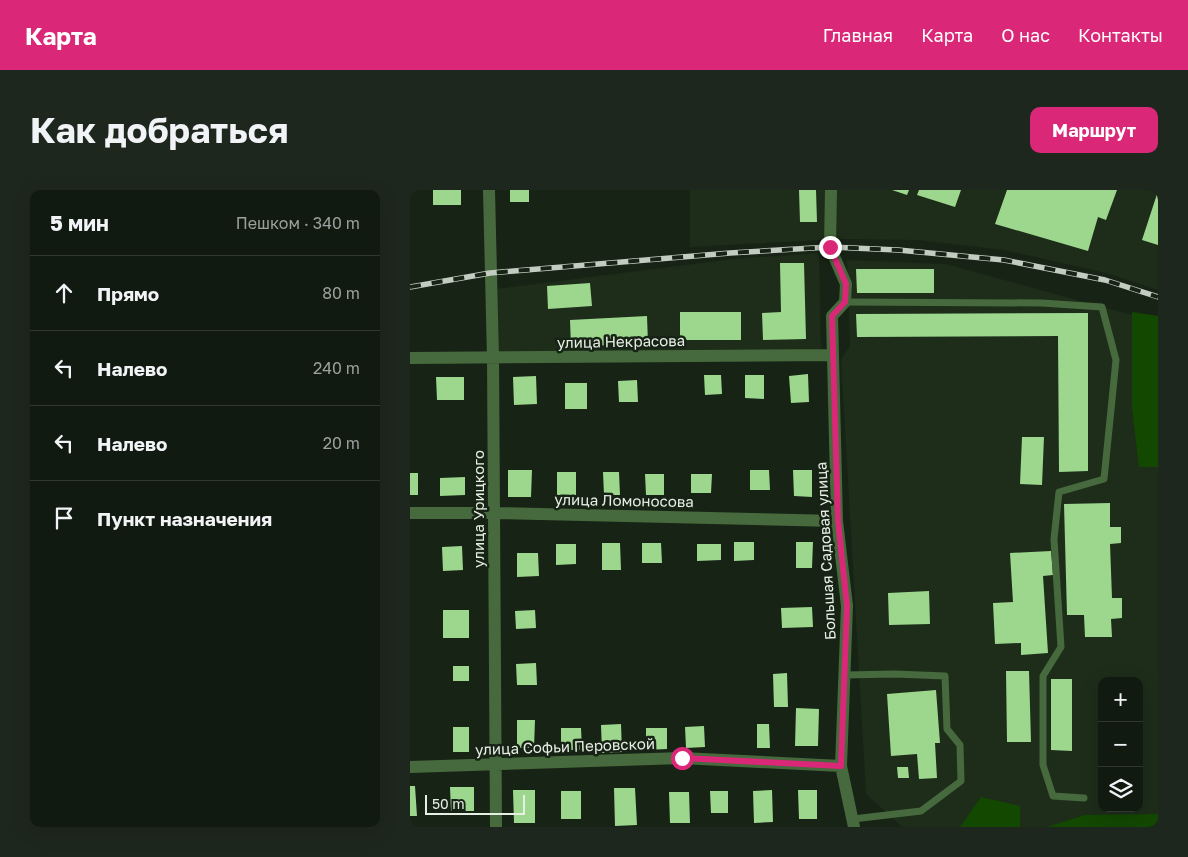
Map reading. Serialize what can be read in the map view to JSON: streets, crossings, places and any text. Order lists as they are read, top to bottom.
{
  "streets": {
    "street": [
      "улица Некрасова",
      "улица Ломоносова",
      "улица Урицкого",
      "Большая Садовая улица",
      "улица Софьи Перовской"
    ]
  },
  "crossings": [
    ["улица Некрасова", "улица Урицкого"],
    ["улица Некрасова", "Большая Садовая улица"],
    ["улица Ломоносова", "улица Урицкого"],
    ["улица Ломоносова", "Большая Садовая улица"],
    ["улица Урицкого", "улица Софьи Перовской"],
    ["Большая Садовая улица", "улица Софьи Перовской"]
  ],
  "scale_bar": "50 m",
  "page": {
    "header": "Карта",
    "nav": [
      "Главная",
      "Карта",
      "О нас",
      "Контакты"
    ],
    "buttons": "Маршрут",
    "title": "Как добраться",
    "heading": ["5 мин", "Пешком · 340 m"],
    "list": [
      ["Прямо", "80 m"],
      ["Налево", "240 m"],
      ["Налево", "20 m"],
      "Пункт назначения"
    ],
    "map_buttons": ["+", "−"],
    "scale": "50 m"
  }
}
